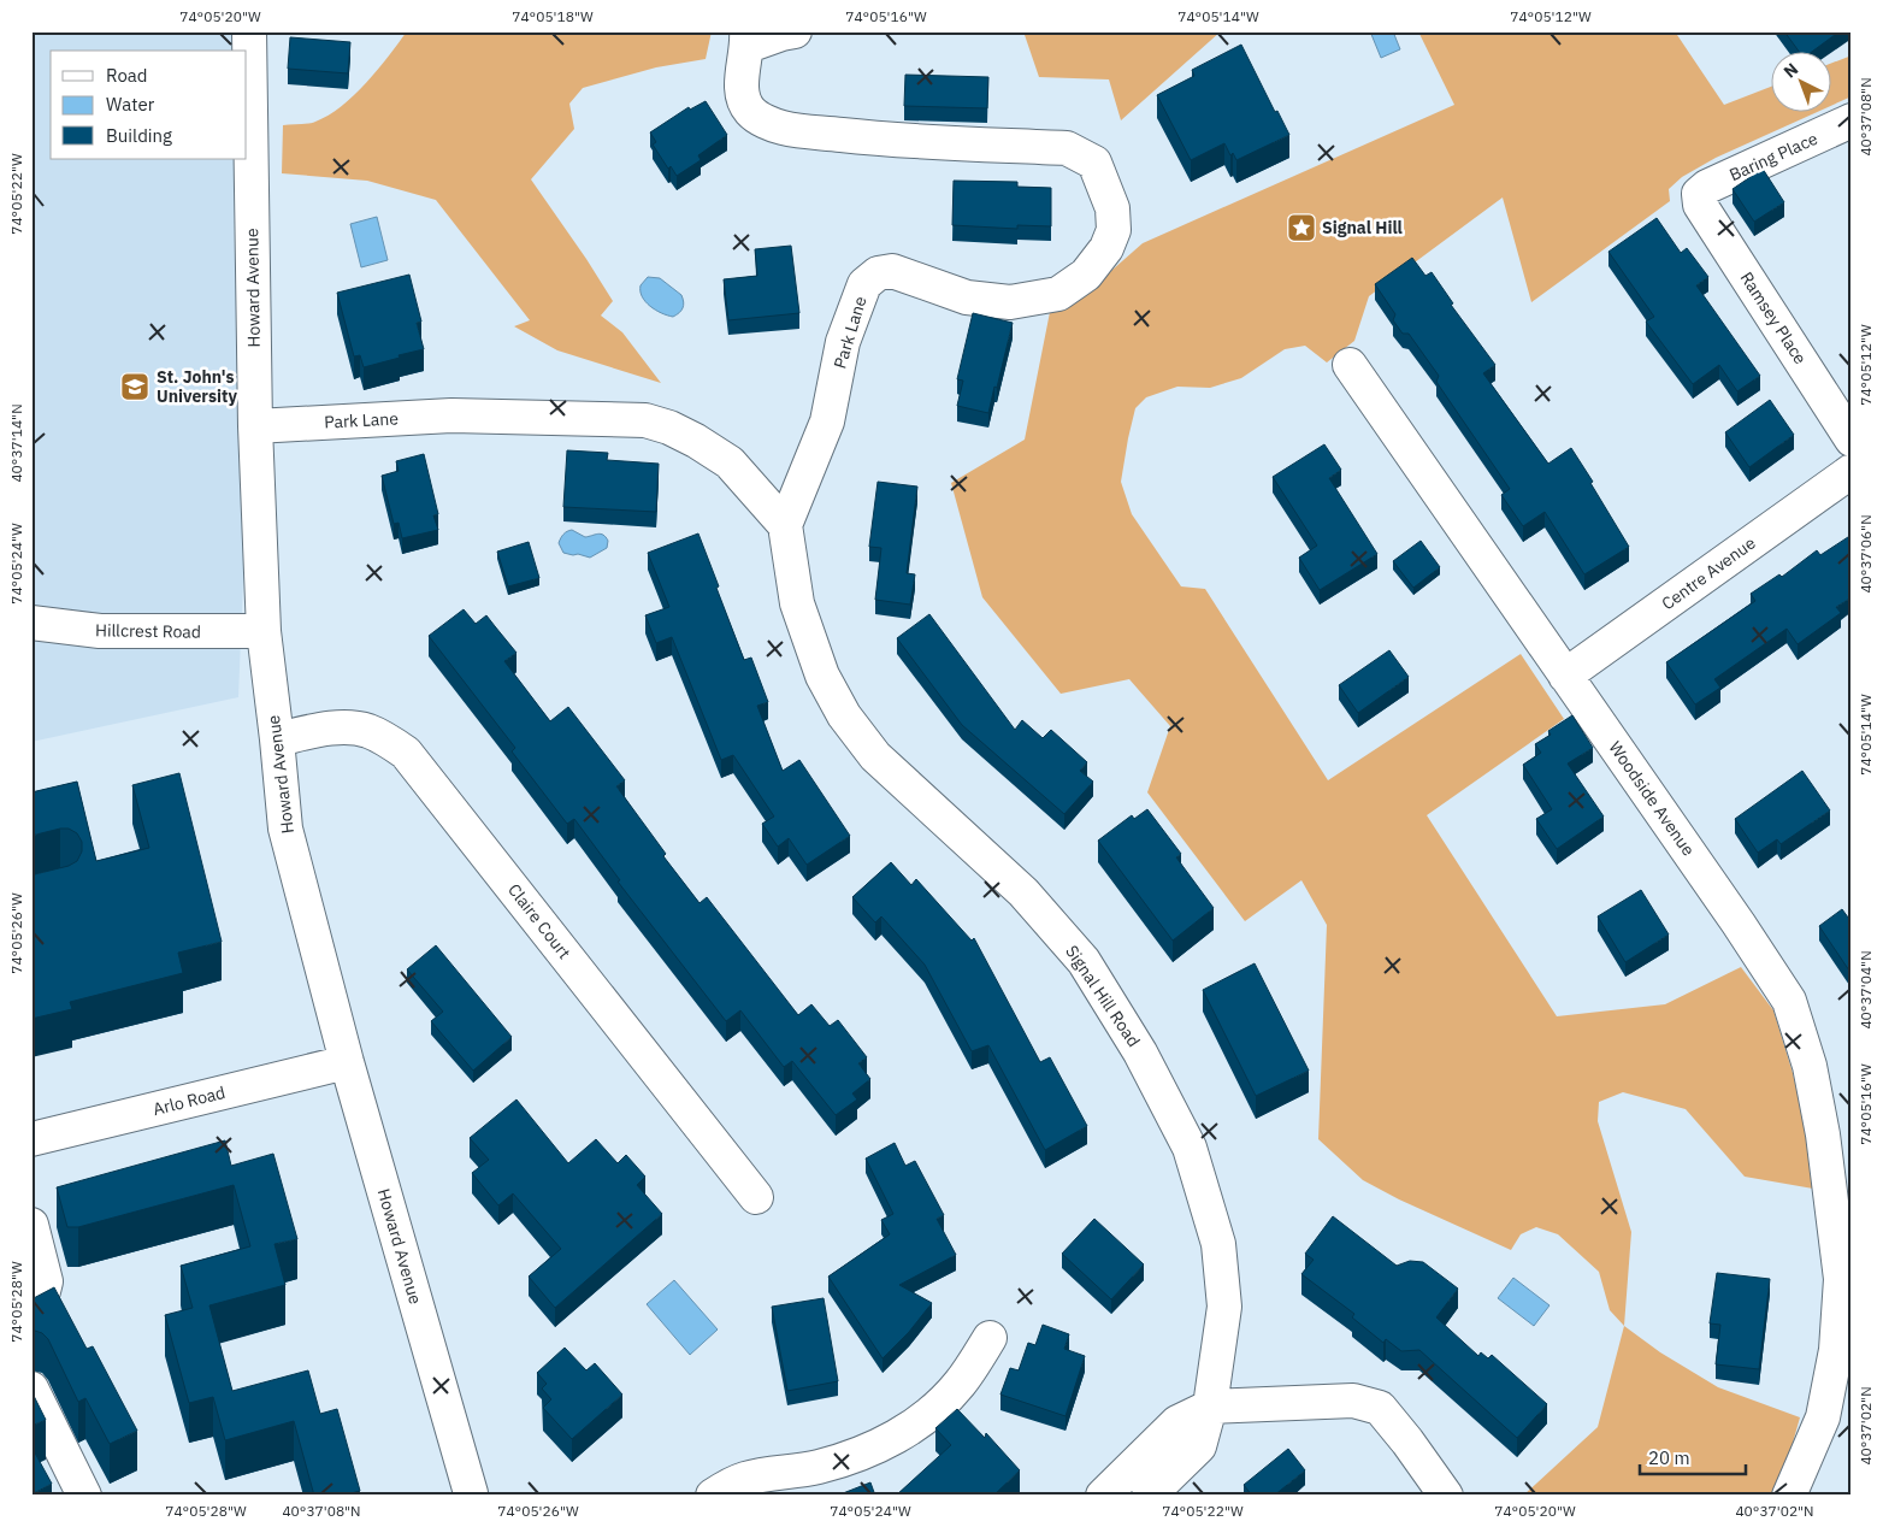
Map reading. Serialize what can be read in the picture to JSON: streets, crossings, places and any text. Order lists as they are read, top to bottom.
{
  "streets": {
    "street": [
      "Baring Place",
      "Howard Avenue",
      "Ramsey Place",
      "Park Lane",
      "Centre Avenue",
      "Hillcrest Road",
      "Woodside Avenue",
      "Claire Court",
      "Signal Hill Road",
      "Arlo Road"
    ]
  },
  "crossings": [
    ["Baring Place", "Ramsey Place"],
    ["Howard Avenue", "Park Lane"],
    ["Howard Avenue", "Hillcrest Road"],
    ["Howard Avenue", "Claire Court"],
    ["Howard Avenue", "Arlo Road"],
    ["Park Lane", "Signal Hill Road"],
    ["Centre Avenue", "Woodside Avenue"]
  ],
  "places": {
    "place": ["Signal Hill"],
    "school or university": ["St. John's University"]
  },
  "legend": ["Road", "Water", "Building"],
  "scale_bar": "20 m",
  "north": "top left",
  "coordinates": [
    "74°05'20\"W",
    "74°05'18\"W",
    "74°05'16\"W",
    "74°05'14\"W",
    "74°05'12\"W",
    "40°37'08\"N",
    "74°05'22\"W",
    "40°37'14\"N",
    "40°37'06\"N",
    "74°05'24\"W",
    "74°05'26\"W",
    "40°37'04\"N",
    "74°05'28\"W",
    "40°37'02\"N"
  ]
}
